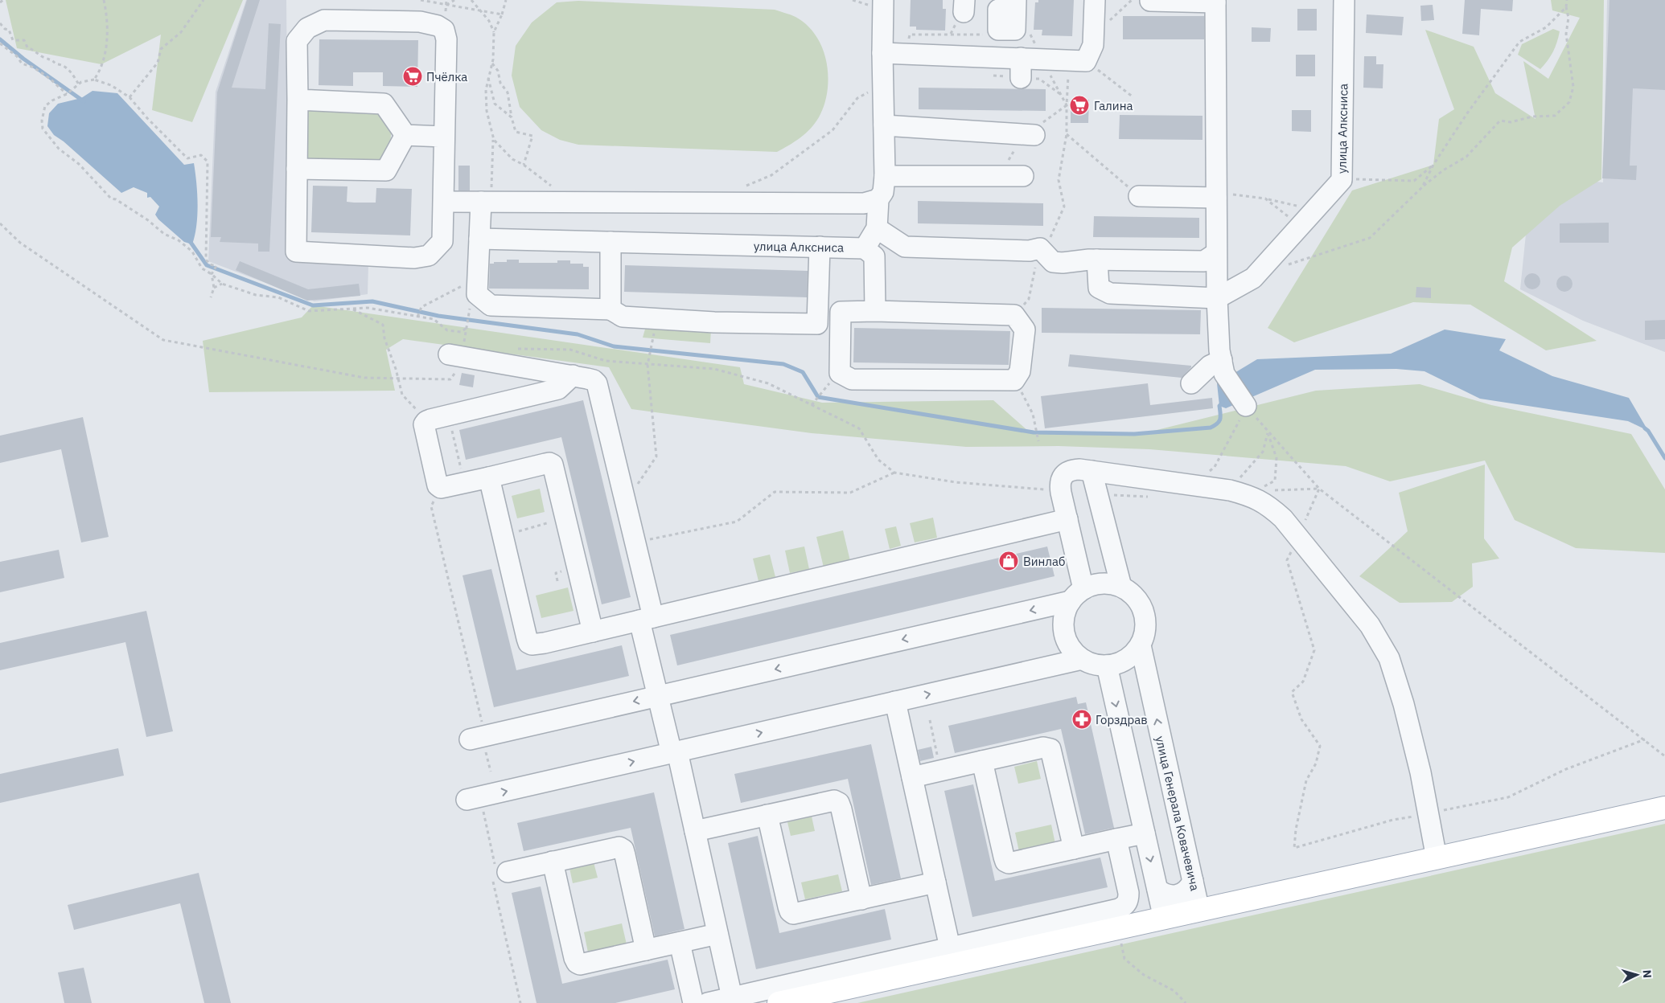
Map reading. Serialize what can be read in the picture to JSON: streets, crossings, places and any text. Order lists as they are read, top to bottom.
{
  "streets": {
    "street": ["улица Алксниса", "улица Генерала Ковачевича"]
  },
  "places": {
    "supermarket": ["Пчёлка", "Галина"],
    "shop": ["Винлаб"],
    "pharmacy": ["Горздрав"]
  },
  "north": "right"
}
